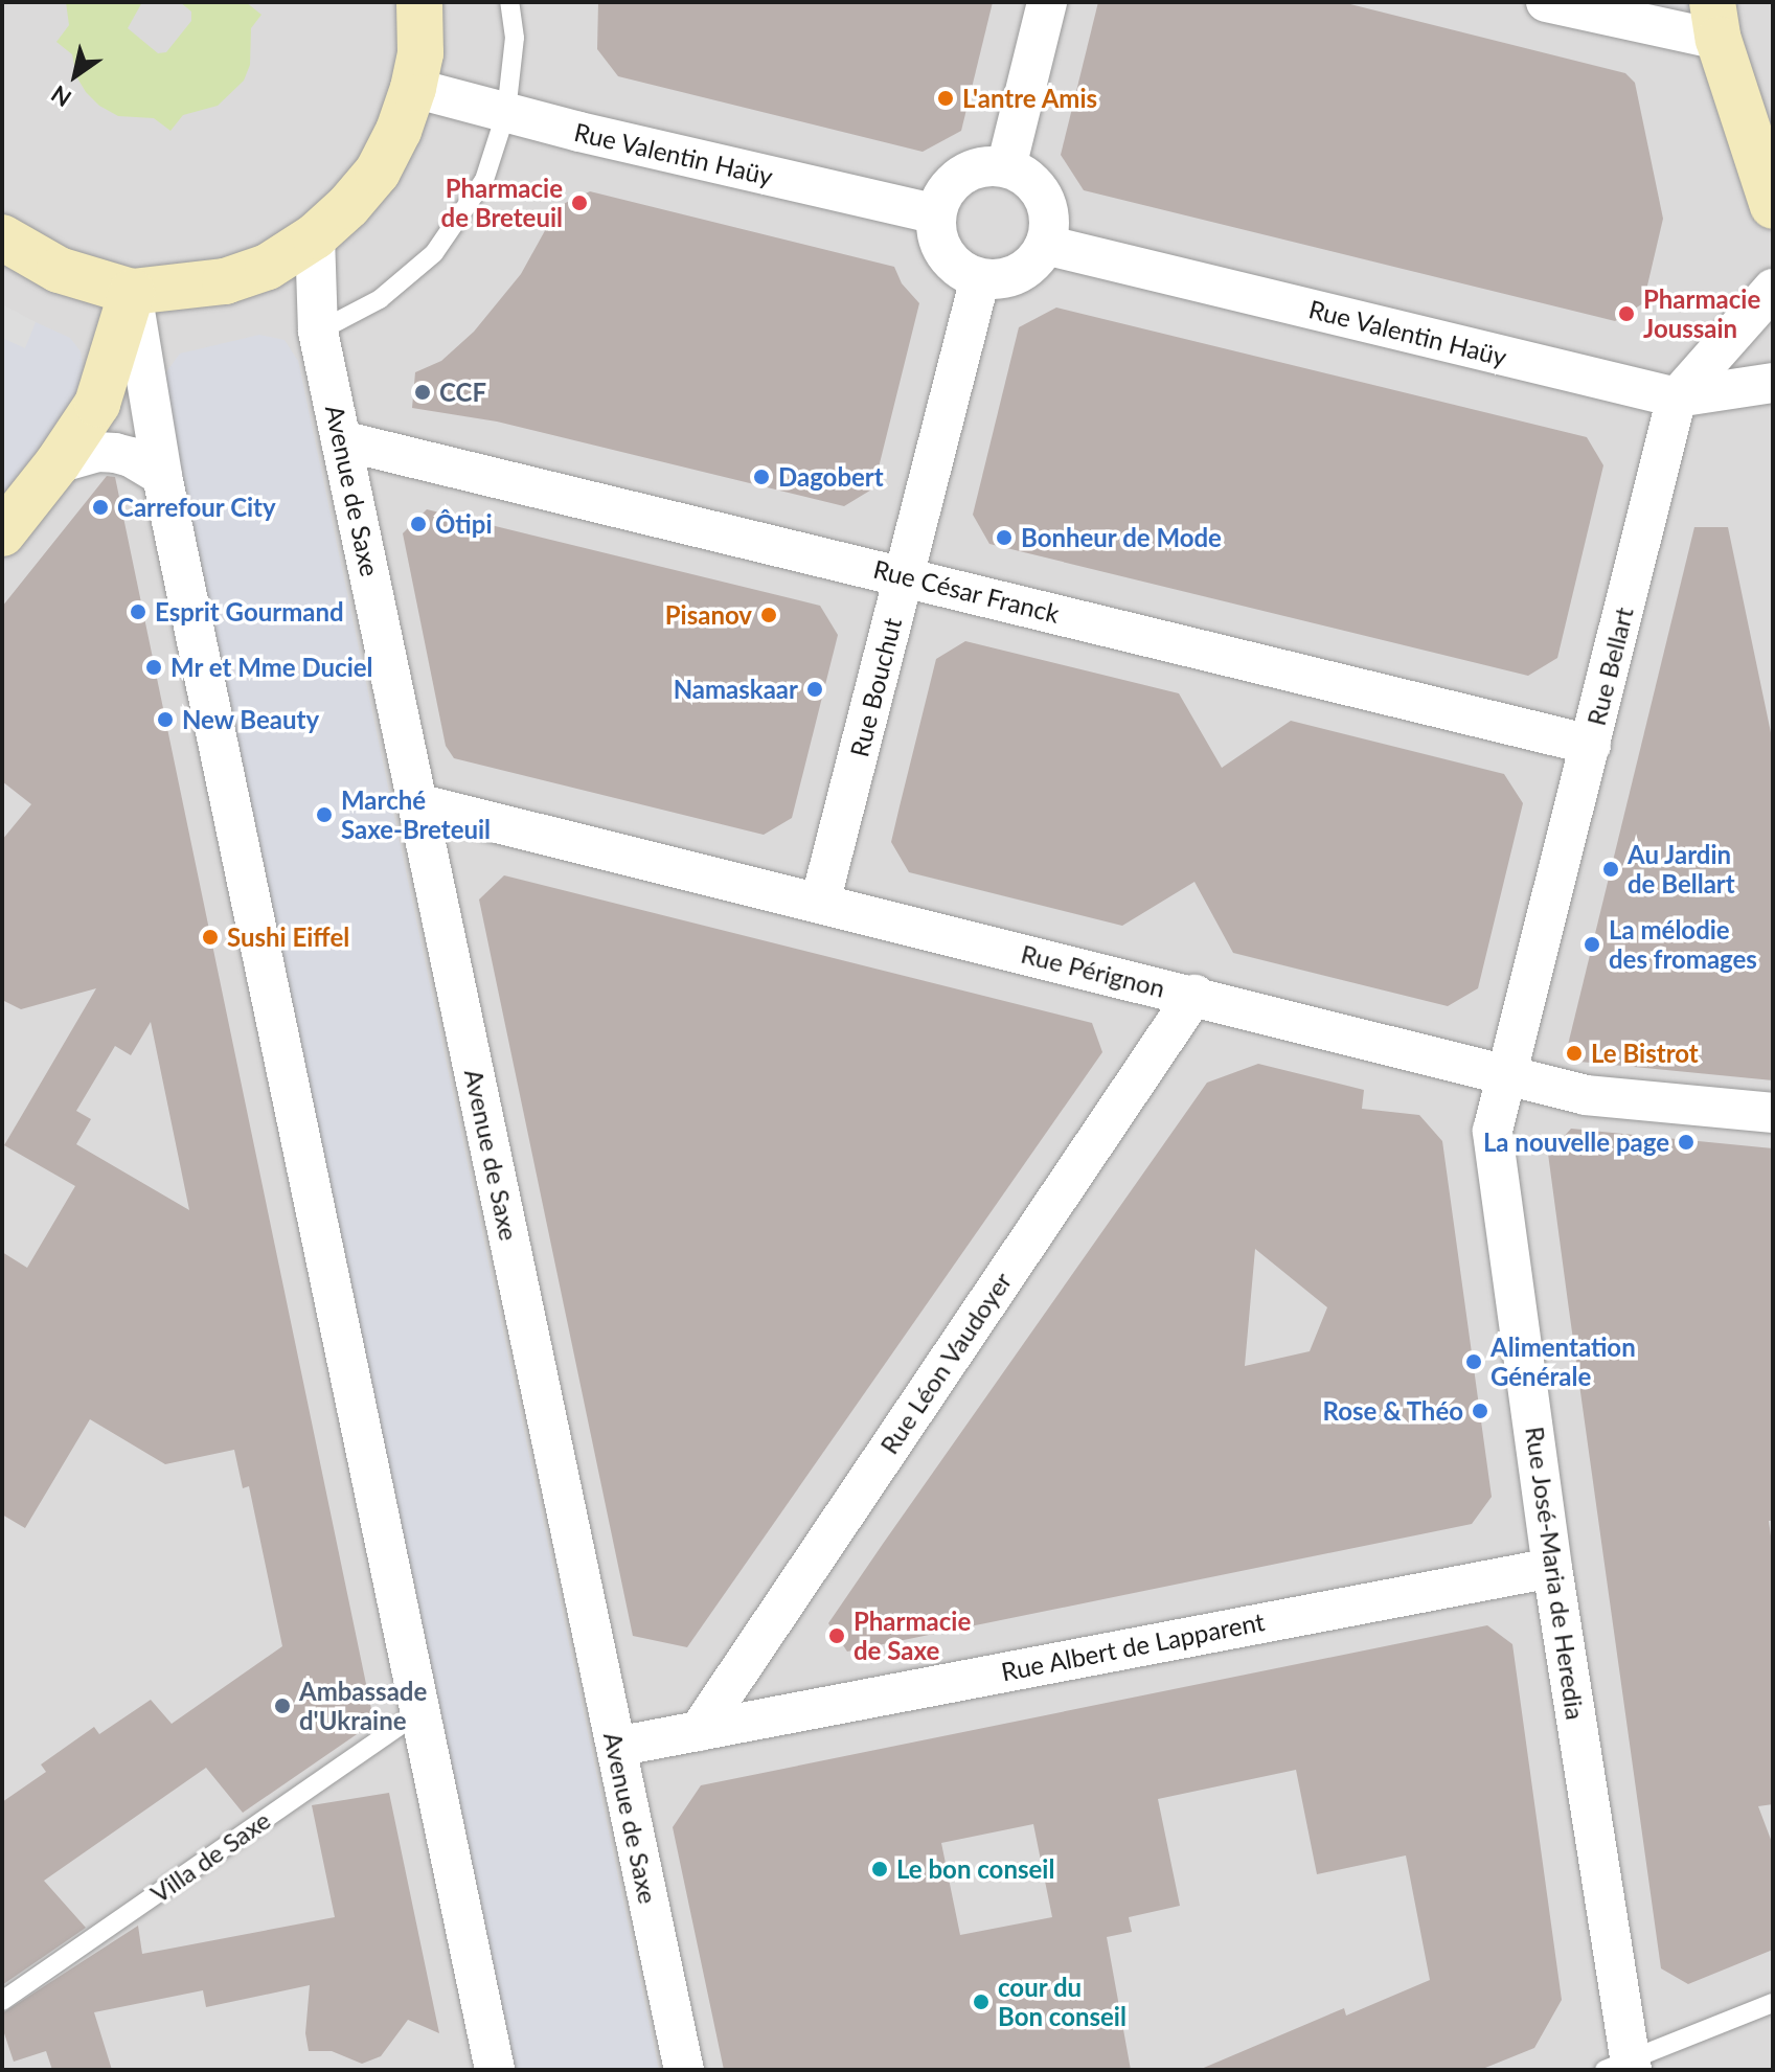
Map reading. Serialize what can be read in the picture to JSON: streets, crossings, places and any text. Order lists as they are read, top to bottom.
{
  "streets": {
    "street": [
      "Rue Valentin Haüy",
      "Avenue de Saxe",
      "Rue César Franck",
      "Rue Bellart",
      "Rue Bouchut",
      "Rue Pérignon",
      "Rue Léon Vaudoyer",
      "Rue José-Maria de Heredia",
      "Rue Albert de Lapparent"
    ],
    "lane": ["Villa de Saxe"]
  },
  "crossings": [
    ["Rue Valentin Haüy", "Rue Bellart"],
    ["Rue Valentin Haüy", "Rue Bouchut"],
    ["Avenue de Saxe", "Rue César Franck"],
    ["Avenue de Saxe", "Rue Pérignon"],
    ["Avenue de Saxe", "Rue Albert de Lapparent"],
    ["Rue César Franck", "Rue Bellart"],
    ["Rue César Franck", "Rue Bouchut"],
    ["Rue Bellart", "Rue Pérignon"],
    ["Rue Bellart", "Rue José-Maria de Heredia"],
    ["Rue Bouchut", "Rue Pérignon"],
    ["Rue Pérignon", "Rue Léon Vaudoyer"],
    ["Rue Pérignon", "Rue José-Maria de Heredia"],
    ["Rue Léon Vaudoyer", "Rue Albert de Lapparent"],
    ["Rue José-Maria de Heredia", "Rue Albert de Lapparent"]
  ],
  "places": [
    "L'antre Amis",
    "Pharmacie de Breteuil",
    "Pharmacie Joussain",
    "CCF",
    "Dagobert",
    "Carrefour City",
    "Ôtipi",
    "Bonheur de Mode",
    "Esprit Gourmand",
    "Pisanov",
    "Mr et Mme Duciel",
    "Namaskaar",
    "New Beauty",
    "Marché Saxe-Breteuil",
    "Au Jardin de Bellart",
    "Sushi Eiffel",
    "La mélodie des fromages",
    "Le Bistrot",
    "La nouvelle page",
    "Alimentation Générale",
    "Rose & Théo",
    "Pharmacie de Saxe",
    "Ambassade d'Ukraine",
    "Le bon conseil",
    "cour du Bon conseil"
  ],
  "north": "bottom left"
}
